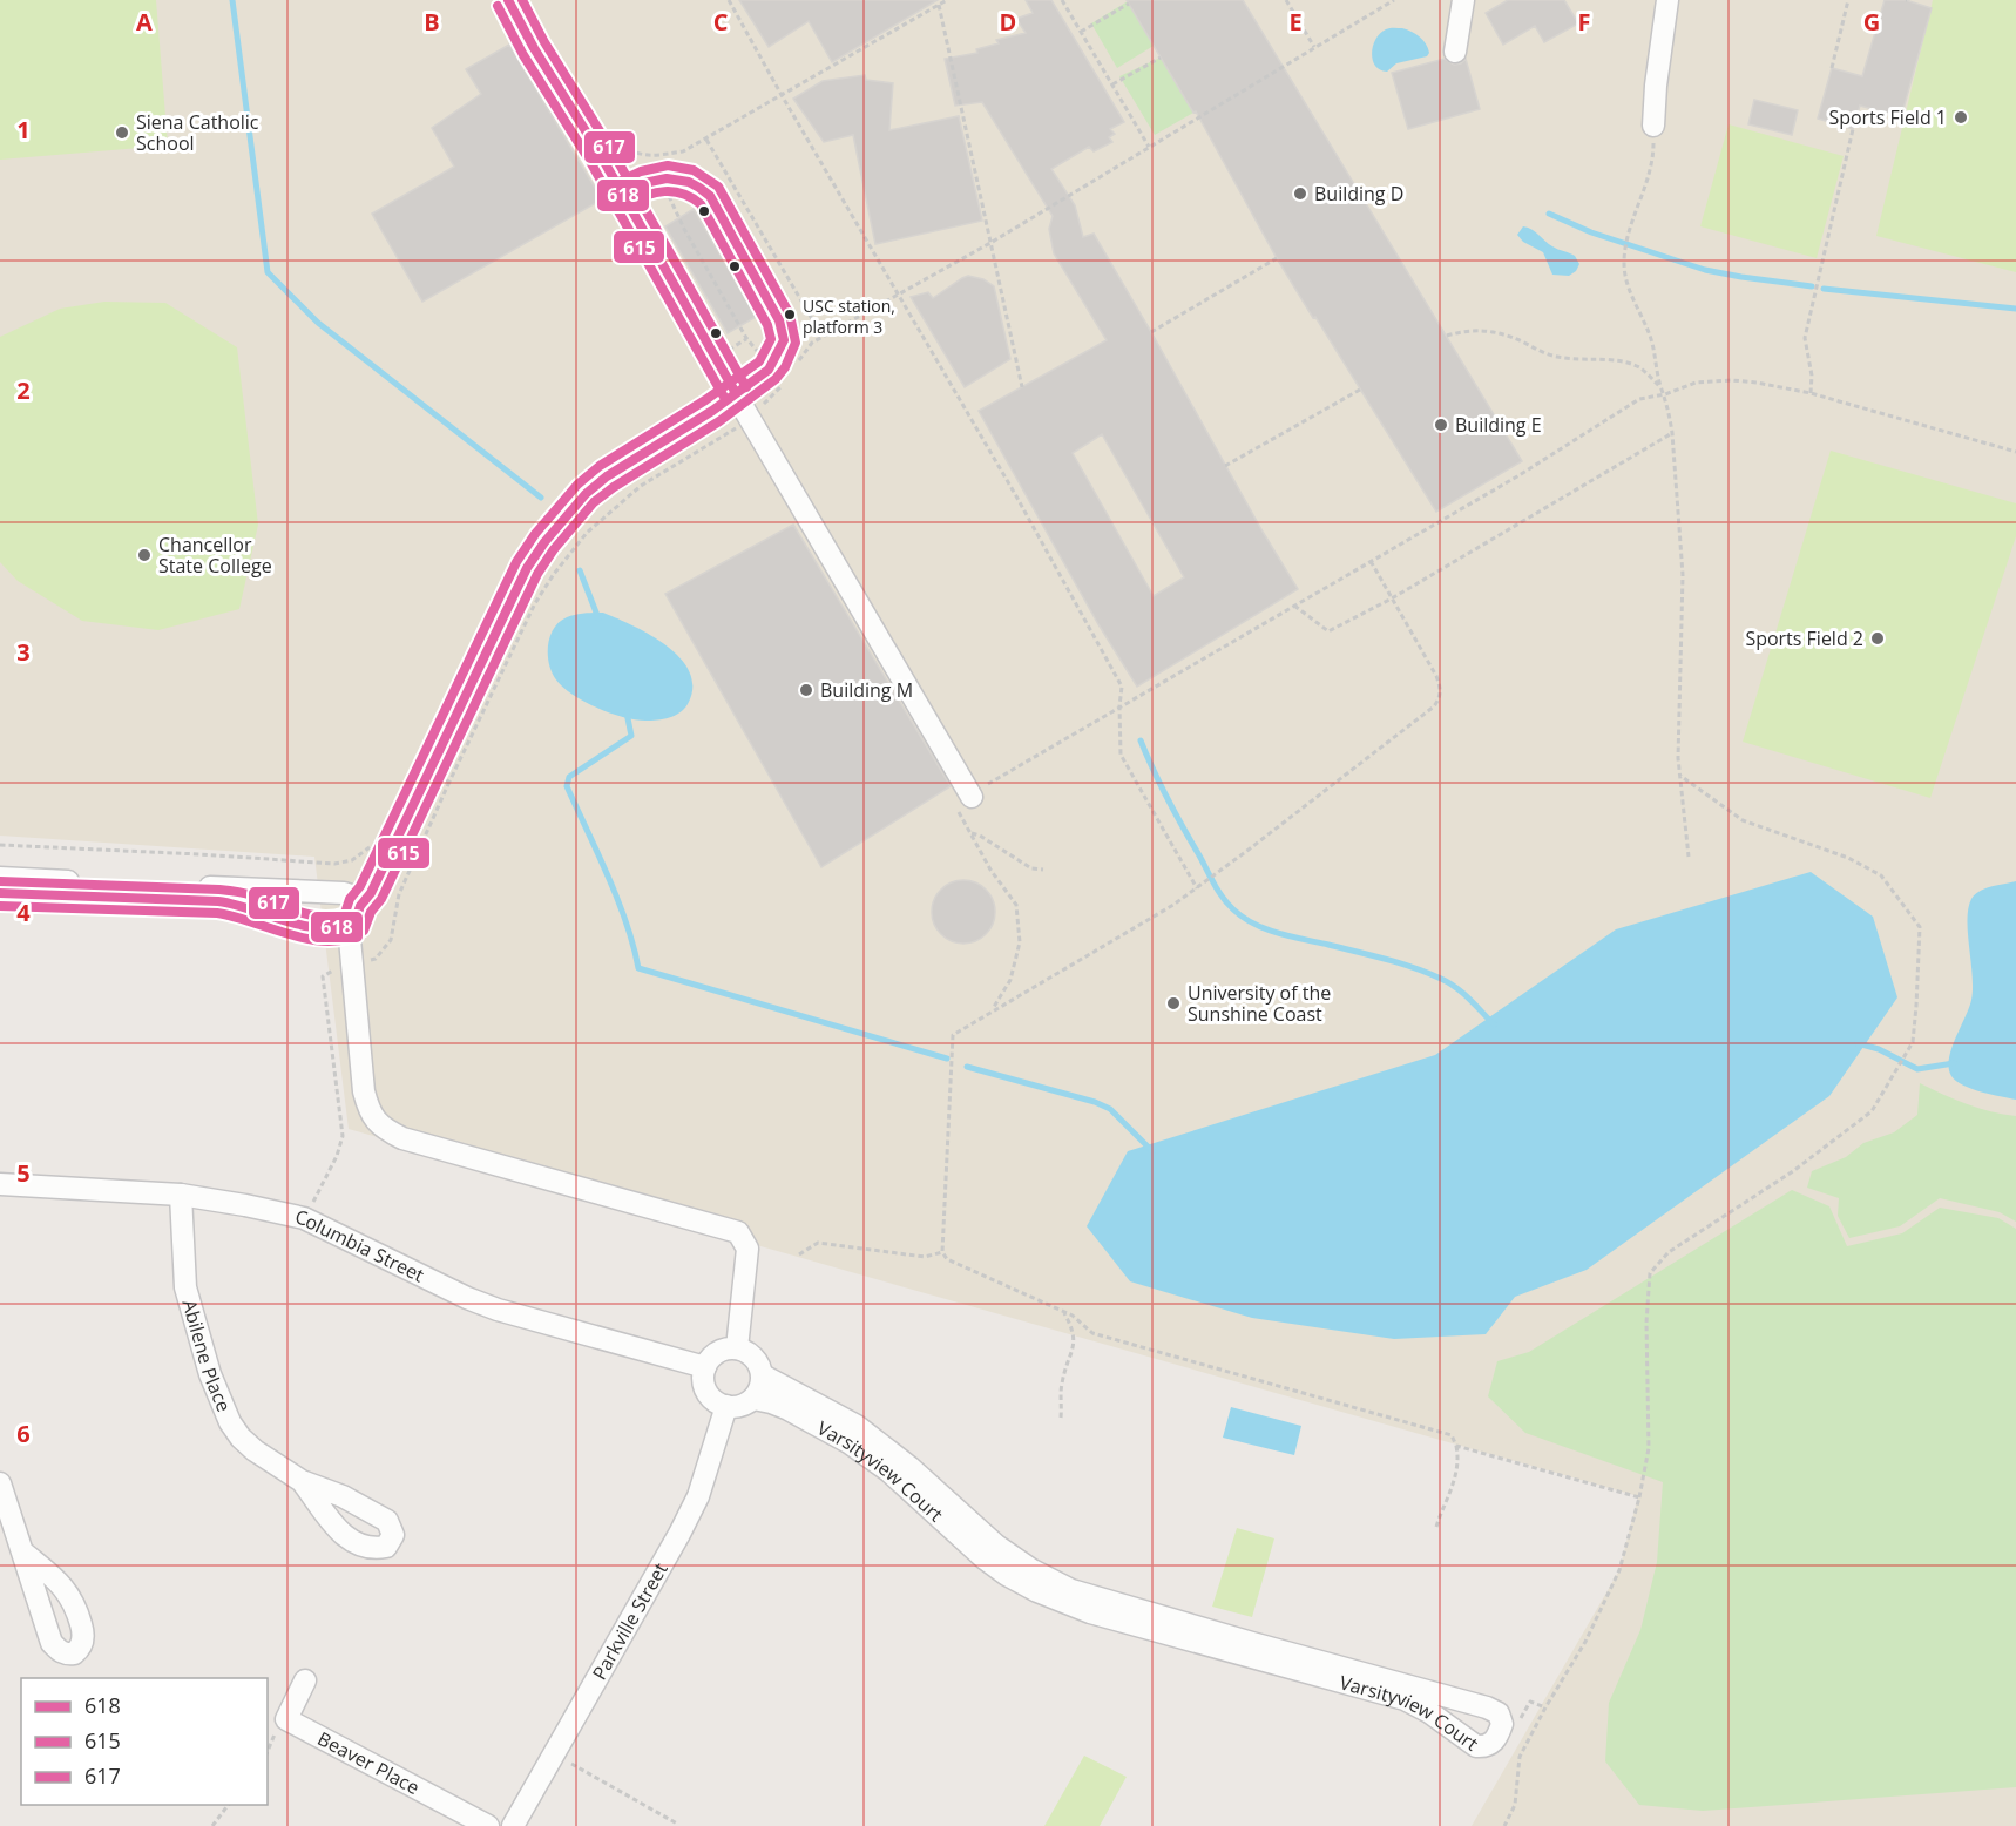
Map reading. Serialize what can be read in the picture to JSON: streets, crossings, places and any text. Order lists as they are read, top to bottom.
{
  "streets": {
    "street": [
      "Columbia Street",
      "Abilene Place",
      "Varsityview Court",
      "Parkville Street",
      "Beaver Place"
    ]
  },
  "crossings": [
    ["Columbia Street", "Abilene Place"],
    ["Columbia Street", "Varsityview Court"],
    ["Columbia Street", "Parkville Street"],
    ["Varsityview Court", "Parkville Street"]
  ],
  "places": [
    "Sports Field 1",
    "Siena Catholic School",
    "Building D",
    "USC station, platform 3",
    "Building E",
    "Chancellor State College",
    "Sports Field 2",
    "Building M",
    "University of the Sunshine Coast"
  ],
  "lines": ["transit line 618", "transit line 617", "transit line 615"],
  "legend": ["618", "615", "617"],
  "grid": {
    "columns": [
      "A",
      "B",
      "C",
      "D",
      "E",
      "F",
      "G"
    ],
    "rows": [
      "1",
      "2",
      "3",
      "4",
      "5",
      "6"
    ]
  }
}
